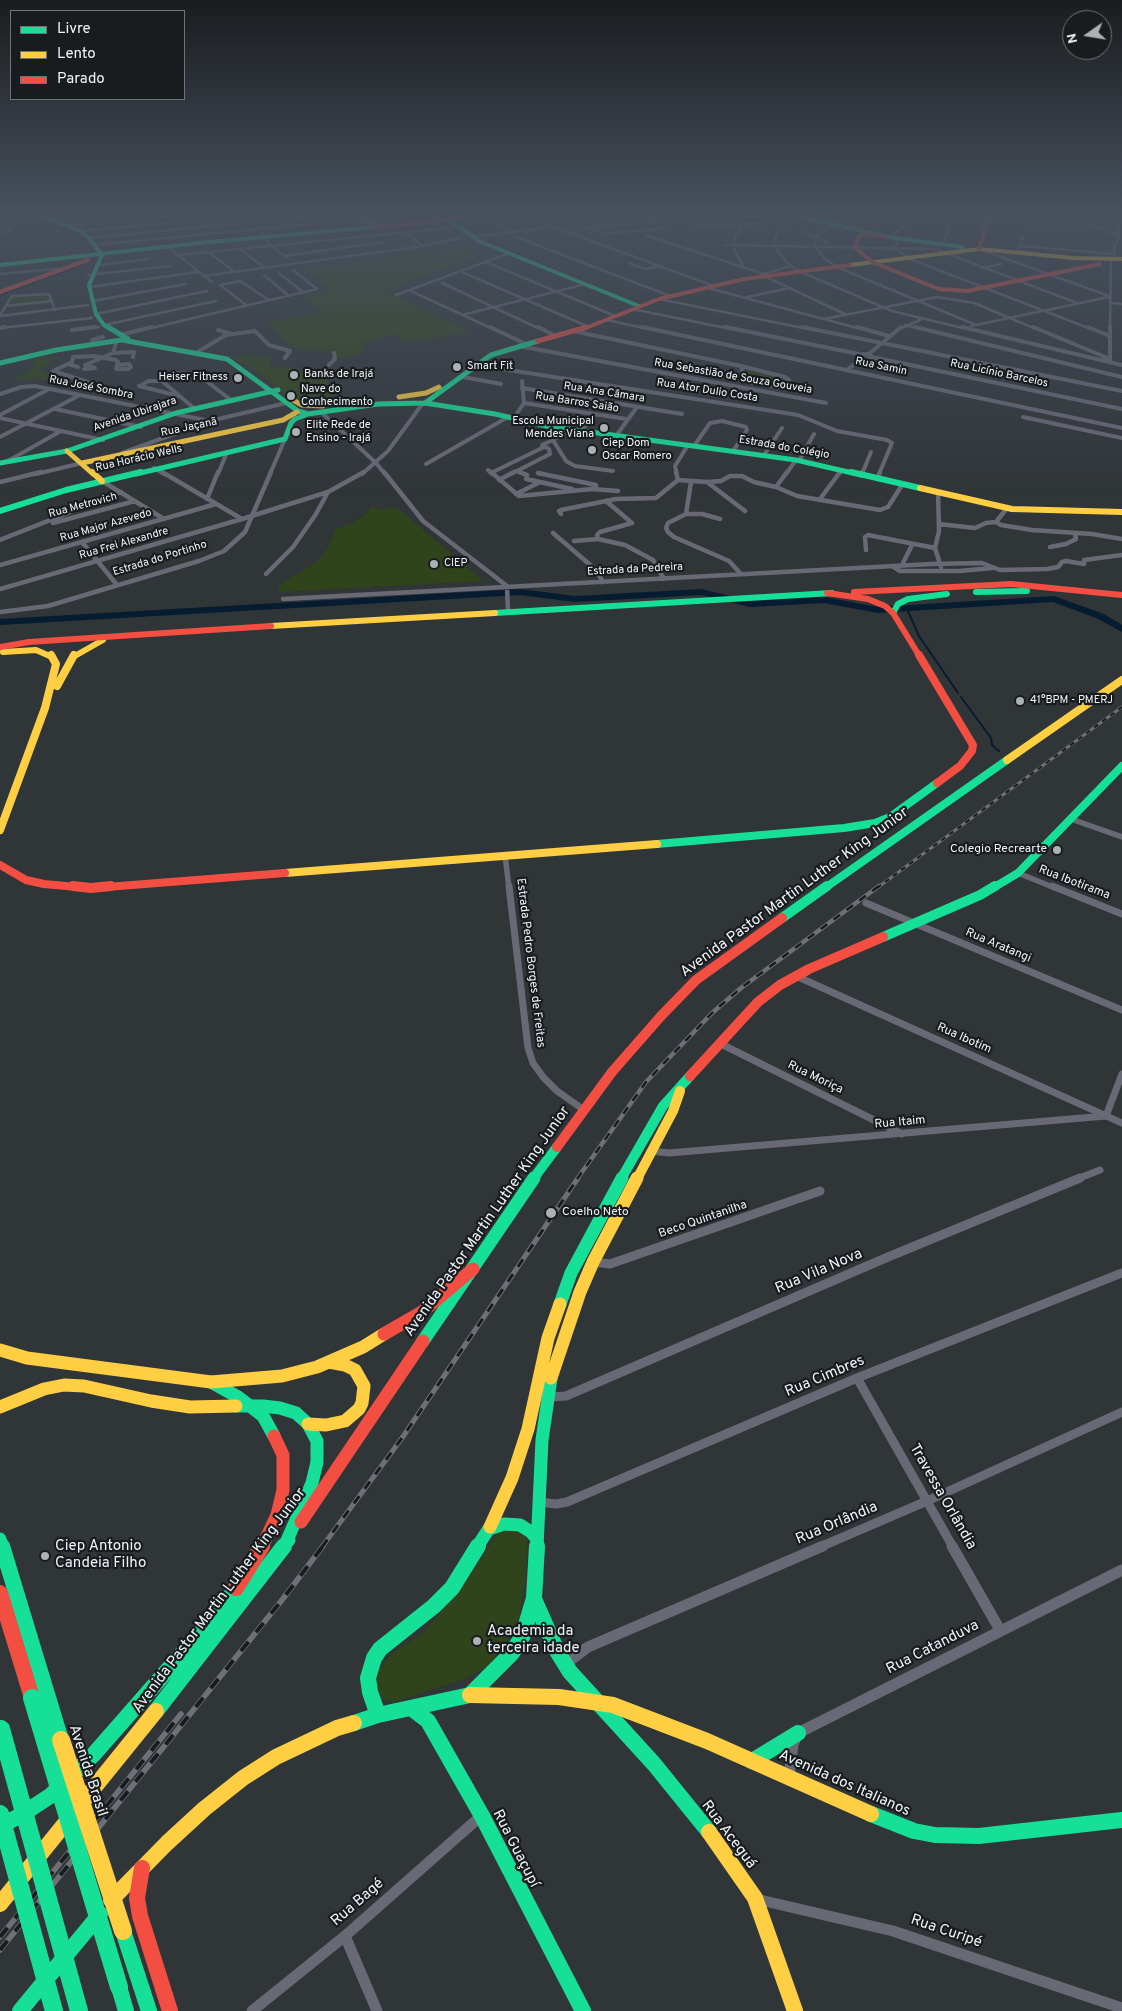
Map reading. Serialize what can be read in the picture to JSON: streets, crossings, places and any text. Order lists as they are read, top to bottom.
{
  "streets": {
    "main road": [
      "Avenida Ubirajara",
      "Rua Jaçanã",
      "Estrada do Colégio",
      "Rua Horácio Wells",
      "Estrada do Portinho",
      "Avenida Pastor Martin Luther King Junior",
      "Avenida Brasil",
      "Avenida dos Italianos",
      "Rua Aceguá",
      "Rua Guaçupí"
    ],
    "street": [
      "Rua Samin",
      "Rua Licínio Barcelos",
      "Rua Sebastião de Souza Gouveia",
      "Rua José Sombra",
      "Rua Ator Dulio Costa",
      "Rua Ana Câmara",
      "Rua Barros Saião",
      "Rua Metrovich",
      "Rua Major Azevedo",
      "Rua Frei Alexandre",
      "Estrada da Pedreira",
      "Rua Ibotirama",
      "Rua Aratangi",
      "Estrada Pedro Borges de Freitas",
      "Rua Ibotim",
      "Rua Moriça",
      "Rua Itaim",
      "Beco Quintanilha",
      "Rua Vila Nova",
      "Rua Cimbres",
      "Travessa Orlândia",
      "Rua Orlândia",
      "Rua Catanduva",
      "Rua Bagé",
      "Rua Curipé"
    ]
  },
  "crossings": [
    ["Rua José Sombra", "Avenida Ubirajara"],
    ["Rua Ator Dulio Costa", "Estrada do Colégio"],
    ["Rua Jaçanã", "Estrada do Portinho"],
    ["Estrada do Colégio", "Rua Frei Alexandre"],
    ["Rua Horácio Wells", "Estrada do Portinho"],
    ["Rua Frei Alexandre", "Estrada do Portinho"],
    ["Avenida Pastor Martin Luther King Junior", "Estrada Pedro Borges de Freitas"],
    ["Rua Ibotim", "Rua Itaim"],
    ["Rua Moriça", "Rua Itaim"],
    ["Rua Cimbres", "Travessa Orlândia"],
    ["Travessa Orlândia", "Rua Orlândia"],
    ["Travessa Orlândia", "Rua Catanduva"],
    ["Rua Orlândia", "Avenida dos Italianos"],
    ["Avenida dos Italianos", "Rua Aceguá"],
    ["Rua Aceguá", "Rua Curipé"],
    ["Rua Guaçupí", "Rua Bagé"]
  ],
  "places": [
    "Smart Fit",
    "Banks de Irajá",
    "Heiser Fitness",
    "Nave do Conhecimento",
    "Escola Municipal Mendes Viana",
    "Elite Rede de Ensino - Irajá",
    "Ciep Dom Oscar Romero",
    "CIEP",
    "41°BPM - PMERJ",
    "Colegio Recrearte",
    "Coelho Neto",
    "Ciep Antonio Candeia Filho",
    "Academia da terceira idade"
  ],
  "legend": ["Livre", "Lento", "Parado"],
  "north": "left"
}
